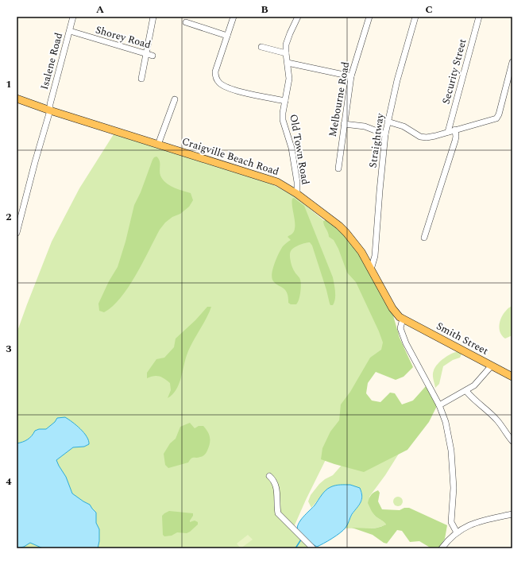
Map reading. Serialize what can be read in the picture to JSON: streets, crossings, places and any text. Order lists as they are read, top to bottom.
{
  "streets": {
    "main road": ["Craigville Beach Road", "Smith Street"],
    "street": [
      "Shorey Road",
      "Isalene Road",
      "Security Street",
      "Melbourne Road",
      "Straightway",
      "Old Town Road"
    ]
  },
  "crossings": [
    ["Shorey Road", "Isalene Road"],
    ["Isalene Road", "Craigville Beach Road"],
    ["Straightway", "Craigville Beach Road"],
    ["Old Town Road", "Craigville Beach Road"],
    ["Craigville Beach Road", "Smith Street"]
  ],
  "grid": {
    "columns": ["A", "B", "C"],
    "rows": [
      "1",
      "2",
      "3",
      "4"
    ]
  }
}
